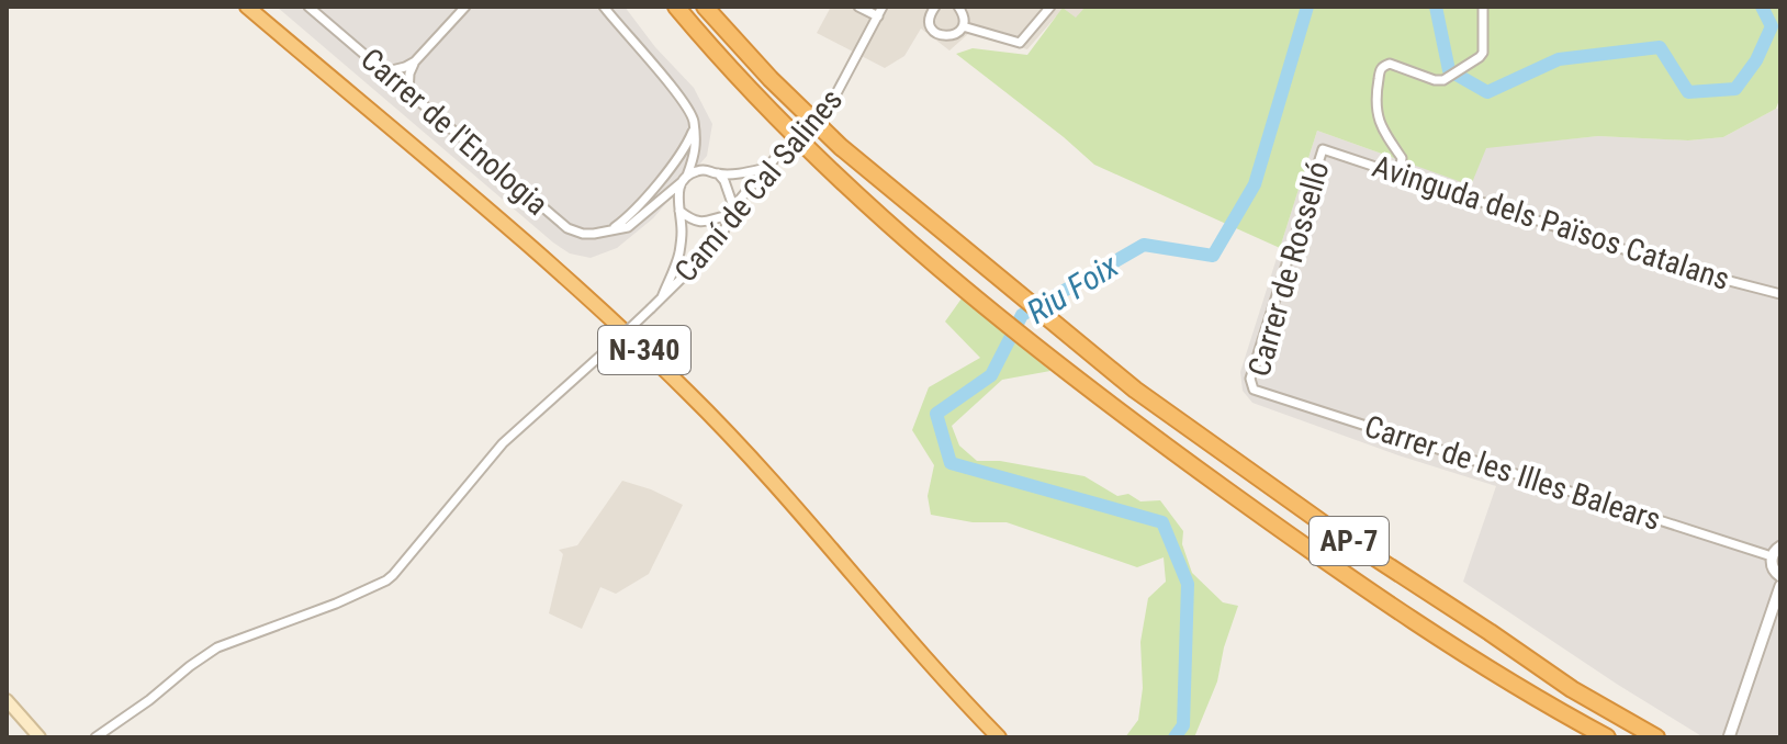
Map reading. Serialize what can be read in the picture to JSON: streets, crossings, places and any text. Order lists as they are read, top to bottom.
{
  "streets": {
    "highway": ["N-340", "AP-7"],
    "street": [
      "Carrer de l'Enologia",
      "Camí de Cal Salines",
      "Avinguda dels Països Catalans",
      "Carrer de Rosselló",
      "Carrer de les Illes Balears"
    ]
  },
  "crossings": [
    ["Avinguda dels Països Catalans", "Carrer de Rosselló"],
    ["Carrer de Rosselló", "Carrer de les Illes Balears"]
  ],
  "water": ["Riu Foix"]
}
